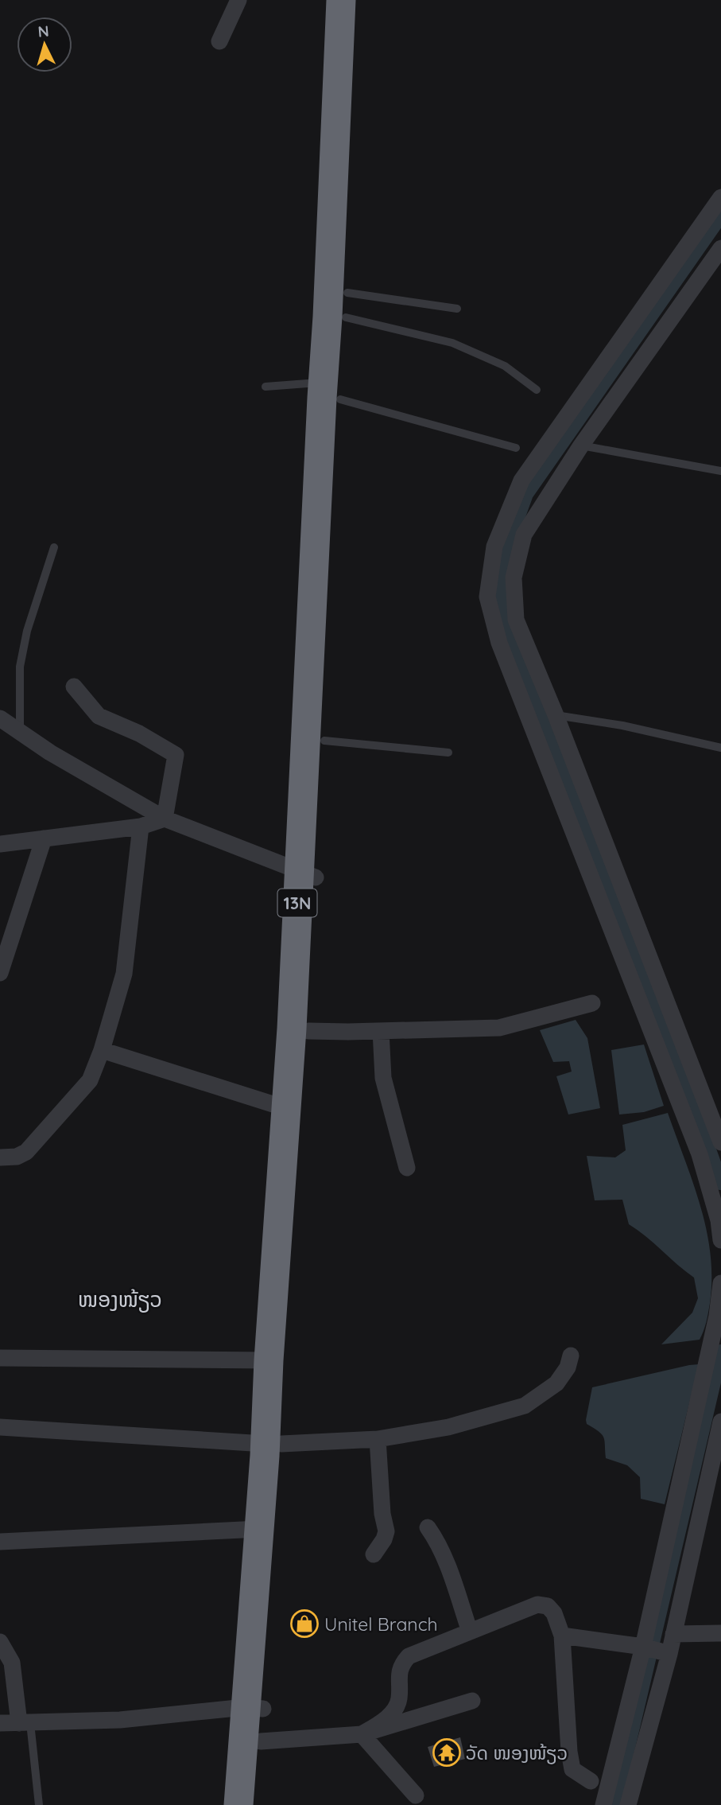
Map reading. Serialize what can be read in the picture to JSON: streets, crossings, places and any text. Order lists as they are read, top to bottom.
{
  "streets": {
    "highway": ["13N"]
  },
  "districts": ["ໜອງໜ້ຽວ"],
  "places": {
    "shop": ["Unitel Branch"],
    "temple": ["ວັດ ໜອງໜ້ຽວ"]
  },
  "north": "top"
}
